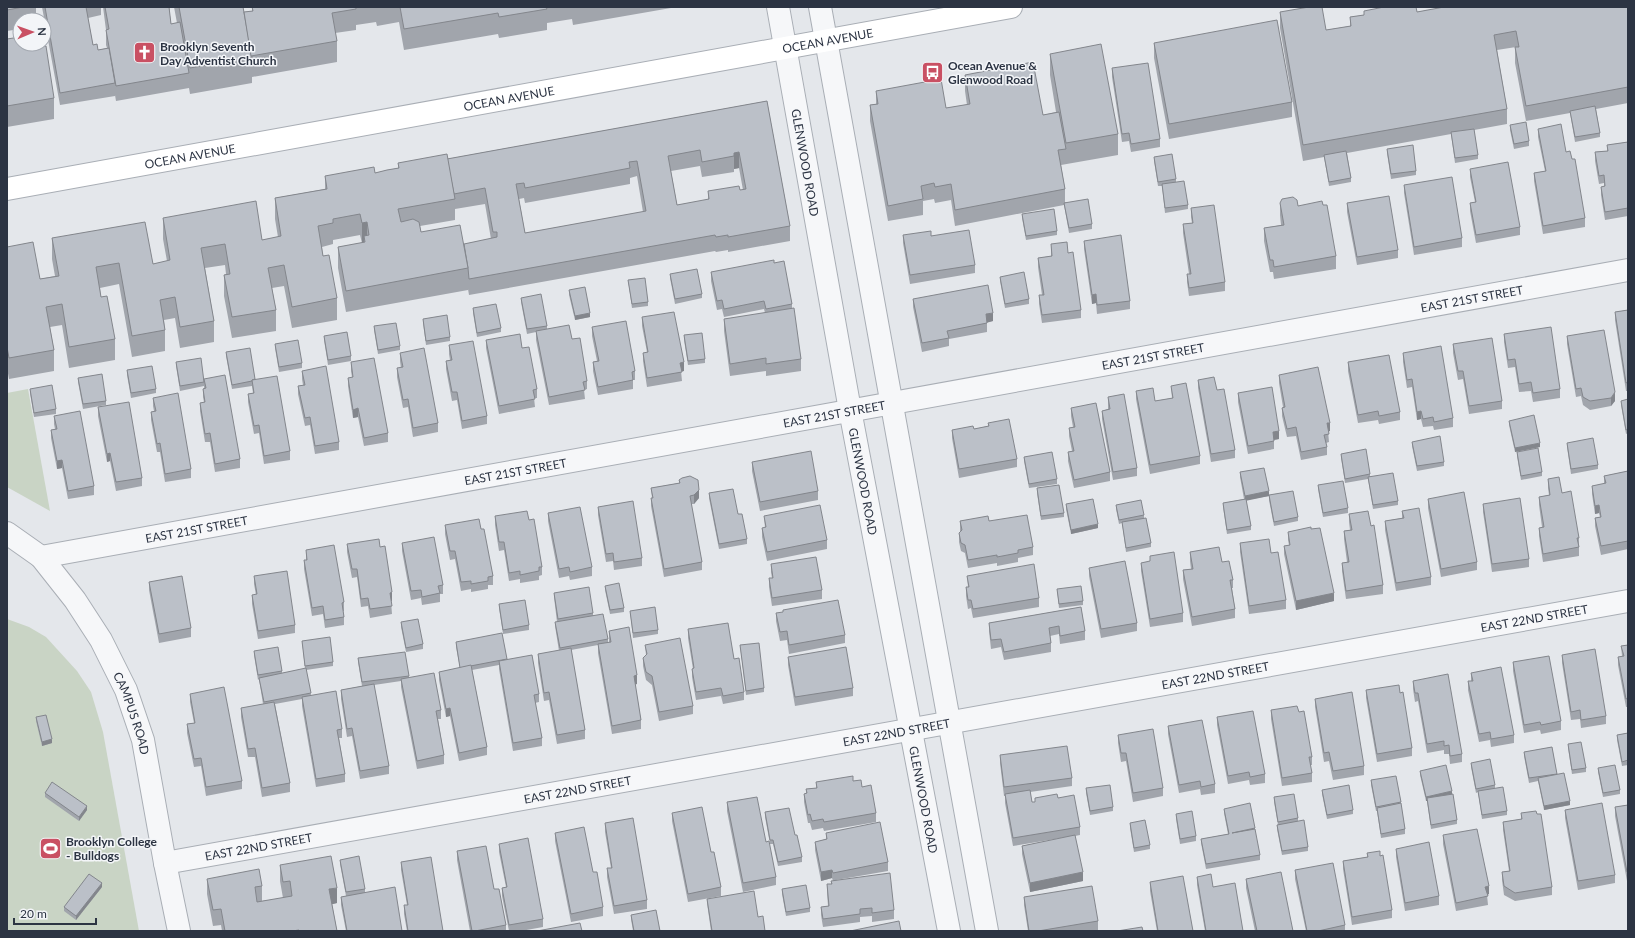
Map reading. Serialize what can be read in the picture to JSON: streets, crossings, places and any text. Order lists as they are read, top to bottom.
{
  "streets": {
    "main road": ["OCEAN AVENUE"],
    "street": [
      "GLENWOOD ROAD",
      "EAST 21ST STREET",
      "EAST 22ND STREET",
      "CAMPUS ROAD"
    ]
  },
  "crossings": [
    ["OCEAN AVENUE", "GLENWOOD ROAD"],
    ["GLENWOOD ROAD", "EAST 21ST STREET"],
    ["GLENWOOD ROAD", "EAST 22ND STREET"],
    ["EAST 21ST STREET", "CAMPUS ROAD"],
    ["EAST 22ND STREET", "CAMPUS ROAD"]
  ],
  "places": {
    "church": ["Brooklyn Seventh Day Adventist Church"],
    "bus stop": ["Ocean Avenue & Glenwood Road"],
    "sports": ["Brooklyn College - Bulldogs"]
  },
  "scale_bar": "20 m",
  "north": "right"
}
